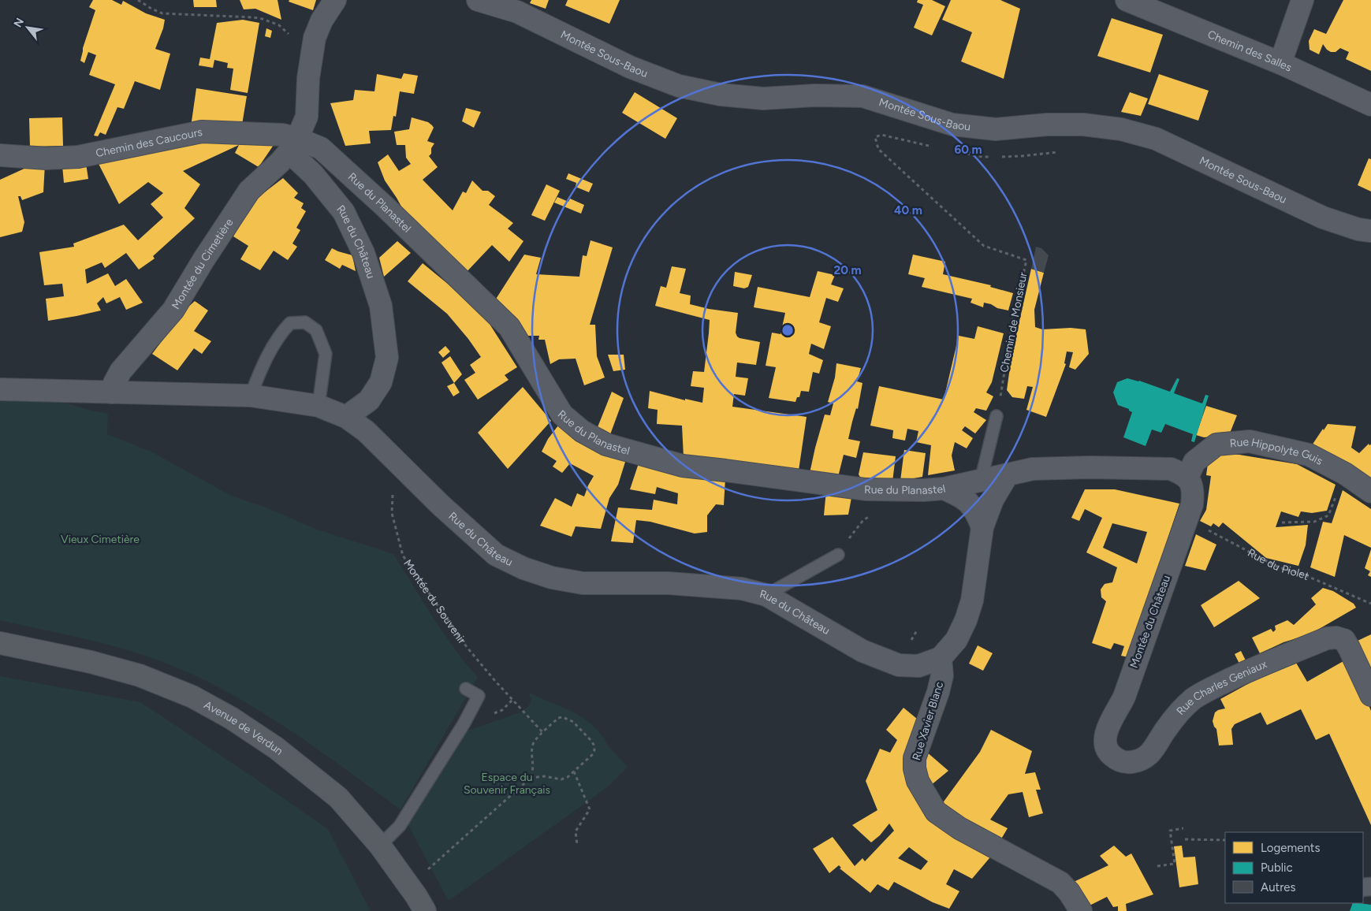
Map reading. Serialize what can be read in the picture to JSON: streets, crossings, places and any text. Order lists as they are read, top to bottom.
{
  "streets": {
    "main road": ["Avenue de Verdun"],
    "street": [
      "Chemin des Salles",
      "Montée Sous-Baou",
      "Chemin des Caucours",
      "Rue du Planastel",
      "Rue du Château",
      "Montée du Cimetière",
      "Rue Hippolyte Guis",
      "Montée du Château",
      "Rue Charles Geniaux",
      "Rue Xavier Blanc"
    ],
    "path": ["Chemin de Monsieur", "Rue du Piolet", "Montée du Souvenir"]
  },
  "crossings": [
    ["Chemin des Caucours", "Rue du Planastel"],
    ["Chemin des Caucours", "Rue du Château"],
    ["Chemin des Caucours", "Montée du Cimetière"],
    ["Rue du Planastel", "Rue du Château"],
    ["Rue du Planastel", "Montée du Cimetière"],
    ["Rue du Planastel", "Rue Hippolyte Guis"],
    ["Rue du Planastel", "Montée du Château"],
    ["Rue du Château", "Montée du Cimetière"],
    ["Rue du Château", "Rue Xavier Blanc"],
    ["Rue Hippolyte Guis", "Montée du Château"],
    ["Rue du Piolet", "Montée du Château"],
    ["Montée du Château", "Rue Charles Geniaux"]
  ],
  "parks": ["Vieux Cimetière", "Espace du Souvenir Français"],
  "legend": ["Logements", "Public", "Autres"],
  "north": "top left",
  "rings": ["60 m", "40 m", "20 m"]
}
